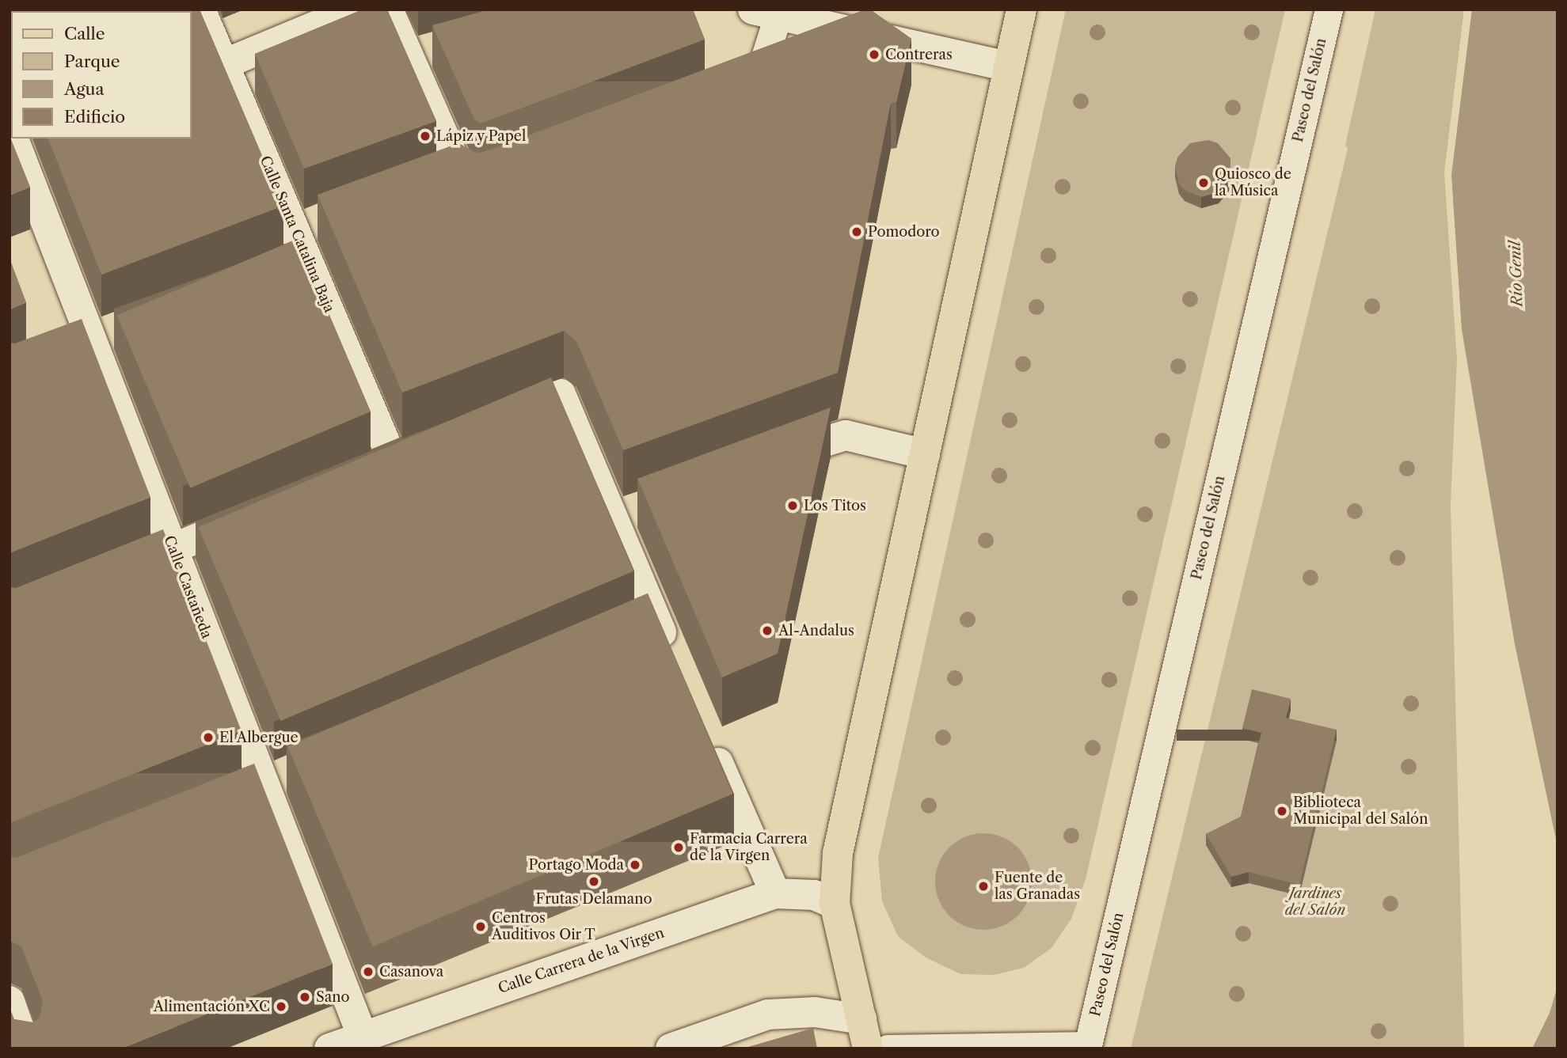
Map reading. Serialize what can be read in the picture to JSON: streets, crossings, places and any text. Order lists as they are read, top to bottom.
{
  "streets": {
    "street": [
      "Paseo del Salón",
      "Calle Santa Catalina Baja",
      "Calle Castañeda",
      "Calle Carrera de la Virgen"
    ]
  },
  "crossings": [
    ["Calle Castañeda", "Calle Carrera de la Virgen"]
  ],
  "water": ["Río Genil"],
  "parks": ["Jardines del Salón"],
  "places": [
    "Contreras",
    "Lápiz y Papel",
    "Quiosco de la Música",
    "Pomodoro",
    "Los Titos",
    "Al-Andalus",
    "El Albergue",
    "Biblioteca Municipal del Salón",
    "Farmacia Carrera de la Virgen",
    "Portago Moda",
    "Frutas Delamano",
    "Fuente de las Granadas",
    "Centros Auditivos Oir T",
    "Casanova",
    "Sano",
    "Alimentación XC"
  ],
  "legend": [
    "Calle",
    "Parque",
    "Agua",
    "Edificio"
  ]
}
